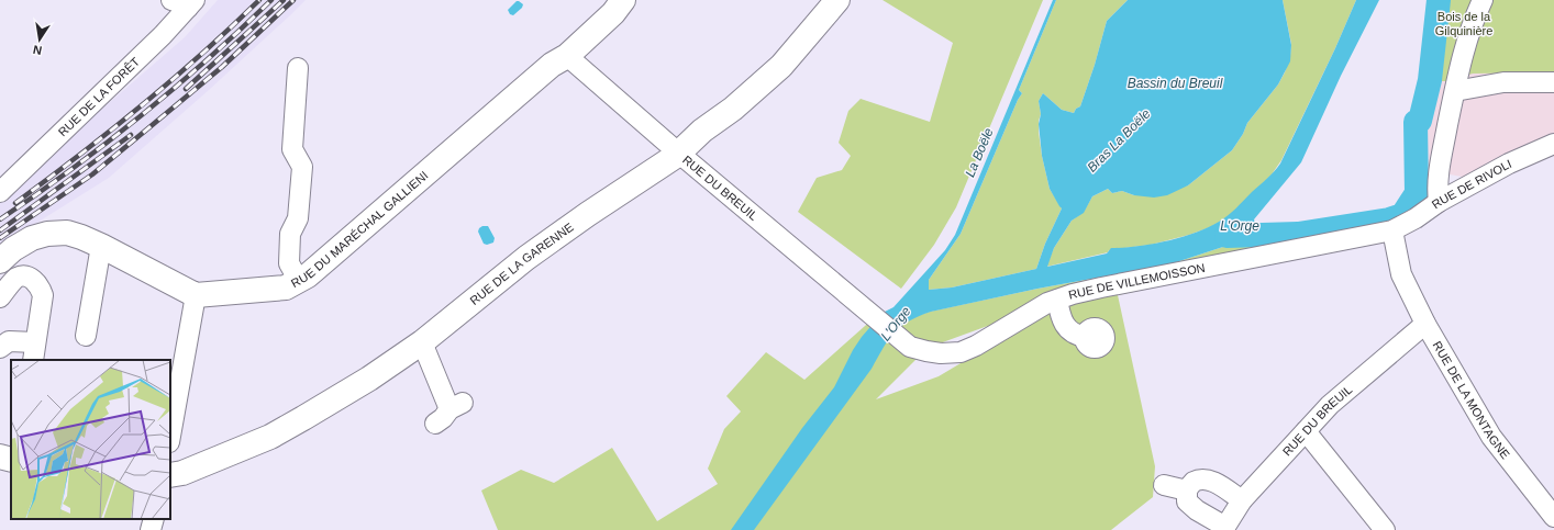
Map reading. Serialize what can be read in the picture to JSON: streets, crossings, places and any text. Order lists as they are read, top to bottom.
{
  "streets": {
    "main road": ["RUE DU MARÉCHAL GALLIENI", "RUE DE LA GARENNE"],
    "street": [
      "RUE DE LA FORÊT",
      "RUE DE RIVOLI",
      "RUE DU BREUIL",
      "RUE DE VILLEMOISSON",
      "RUE DE LA MONTAGNE"
    ]
  },
  "crossings": [
    ["RUE DE RIVOLI", "RUE DE VILLEMOISSON"],
    ["RUE DE RIVOLI", "RUE DE LA MONTAGNE"],
    ["RUE DU BREUIL", "RUE DU MARÉCHAL GALLIENI"],
    ["RUE DU BREUIL", "RUE DE LA GARENNE"],
    ["RUE DU BREUIL", "RUE DE VILLEMOISSON"],
    ["RUE DU BREUIL", "RUE DE LA MONTAGNE"],
    ["RUE DE VILLEMOISSON", "RUE DE LA MONTAGNE"]
  ],
  "water": [
    "Bassin du Breuil",
    "Bras La Boële",
    "La Boële",
    "L'Orge"
  ],
  "parks": ["Bois de la Gilquinière"],
  "north": "bottom"
}
